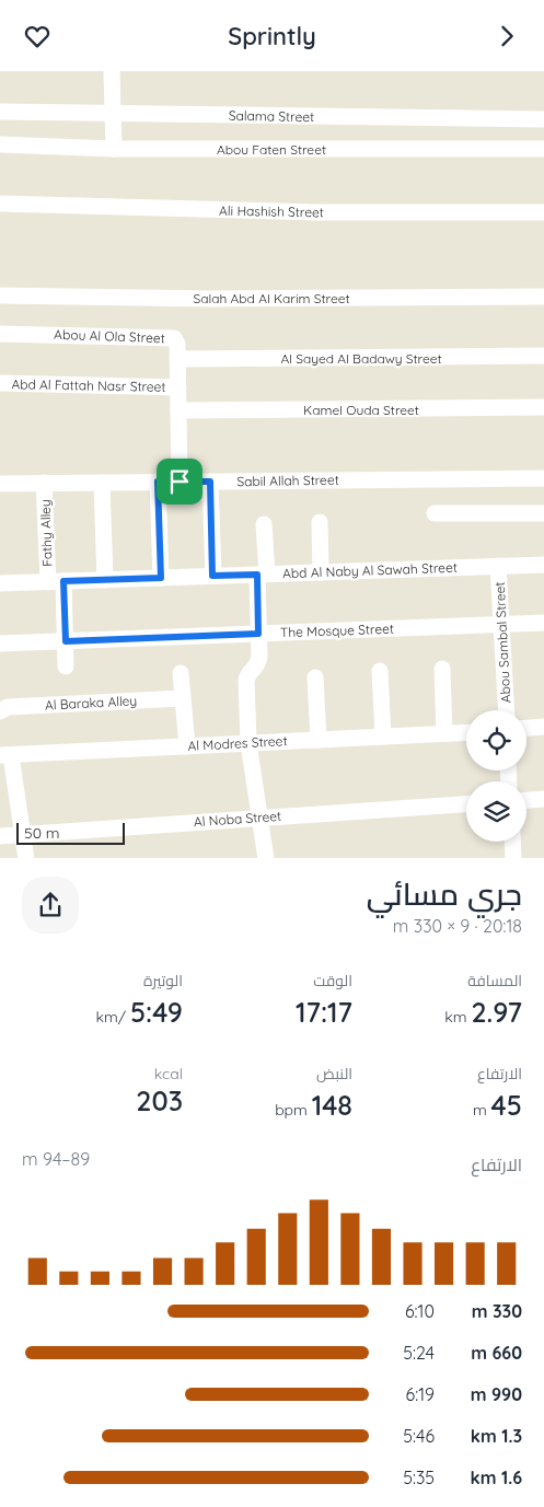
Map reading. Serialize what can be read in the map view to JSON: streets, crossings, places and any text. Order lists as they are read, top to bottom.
{
  "streets": {
    "street": [
      "Salama Street",
      "Abou Faten Street",
      "Ali Hashish Street",
      "Salah Abd Al Karim Street",
      "Abou Al Ola Street",
      "Al Sayed Al Badawy Street",
      "Abd Al Fattah Nasr Street",
      "Kamel Ouda Street",
      "Sabil Allah Street",
      "Fathy Alley",
      "Abd Al Naby Al Sawah Street",
      "The Mosque Street",
      "Abou Sambal Street",
      "Al Baraka Alley",
      "Al Modres Street",
      "Al Noba Street"
    ]
  },
  "crossings": [
    ["Abou Al Ola Street", "Al Sayed Al Badawy Street"],
    ["Abou Al Ola Street", "Abd Al Fattah Nasr Street"],
    ["Abou Al Ola Street", "Kamel Ouda Street"],
    ["Abou Al Ola Street", "Sabil Allah Street"],
    ["Sabil Allah Street", "Fathy Alley"],
    ["Fathy Alley", "Abd Al Naby Al Sawah Street"],
    ["Fathy Alley", "The Mosque Street"],
    ["Abd Al Naby Al Sawah Street", "Abou Sambal Street"],
    ["The Mosque Street", "Abou Sambal Street"]
  ],
  "scale_bar": "50 m",
  "page": {
    "header": "Sprintly",
    "scale": "50 m",
    "heading": ["جري مسائي", "20:18 · 9 × 330 m"],
    "stats": [
      ["المسافة", "2.97 km"],
      ["الوقت", "17:17"],
      ["الوتيرة", "5:49 /km"],
      ["الارتفاع", "45 m"],
      ["النبض", "148 bpm"],
      ["kcal", "203"]
    ],
    "chart": ["الارتفاع", "89–94 m"],
    "list": [
      {
        "name": "330 m",
        "note": "6:10"
      },
      {
        "name": "660 m",
        "note": "5:24"
      },
      {
        "name": "990 m",
        "note": "6:19"
      },
      {
        "name": "1.3 km",
        "note": "5:46"
      },
      {
        "name": "1.6 km",
        "note": "5:35"
      }
    ]
  }
}
